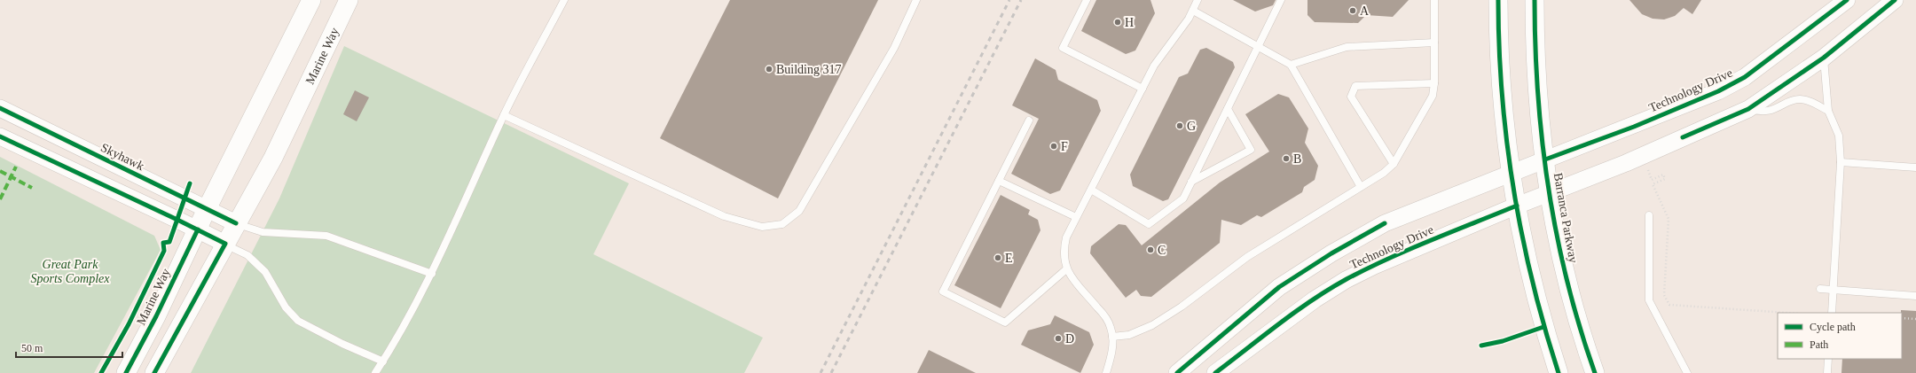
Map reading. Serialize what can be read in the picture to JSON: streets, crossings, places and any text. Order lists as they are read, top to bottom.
{
  "streets": {
    "main road": ["Marine Way", "Barranca Parkway"],
    "street": ["Technology Drive", "Skyhawk"]
  },
  "crossings": [
    ["Marine Way", "Skyhawk"],
    ["Technology Drive", "Barranca Parkway"]
  ],
  "parks": ["Great Park Sports Complex"],
  "places": [
    "A",
    "H",
    "Building 317",
    "G",
    "F",
    "B",
    "C",
    "E",
    "D"
  ],
  "legend": ["Cycle path", "Path"],
  "scale_bar": "50 m"
}
